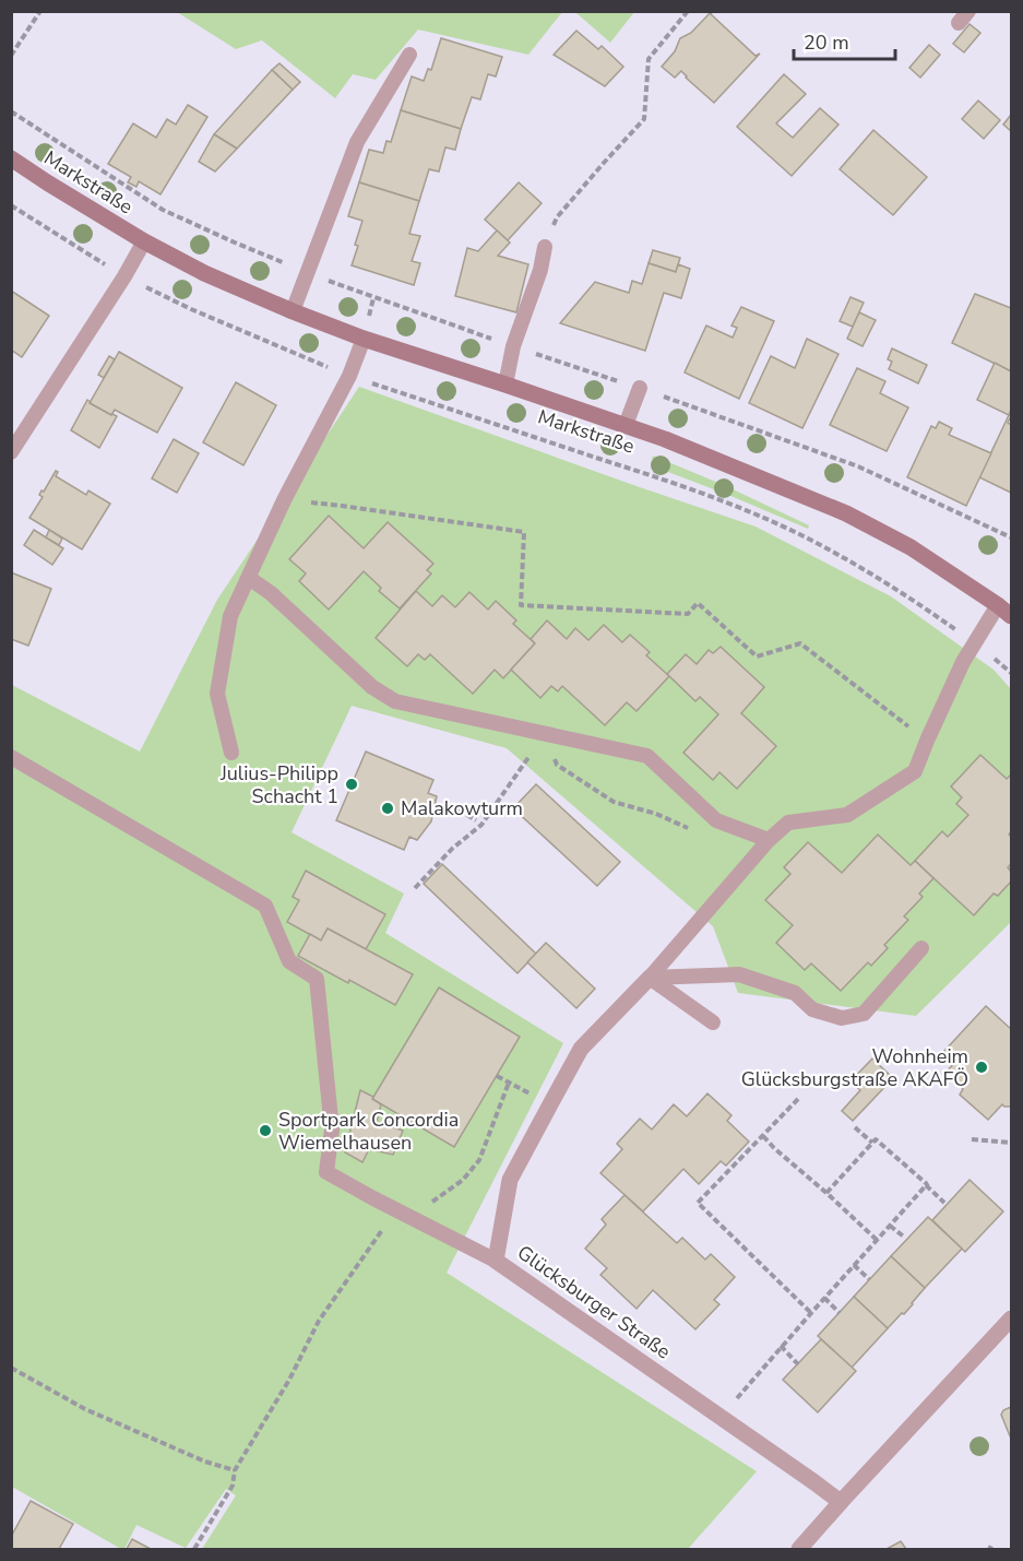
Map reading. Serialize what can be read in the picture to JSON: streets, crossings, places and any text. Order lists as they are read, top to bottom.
{
  "streets": {
    "main road": ["Markstraße"],
    "street": ["Glücksburger Straße"]
  },
  "places": [
    "Julius-Philipp Schacht 1",
    "Malakowturm",
    "Wohnheim Glücksburgstraße AKAFÖ",
    "Sportpark Concordia Wiemelhausen"
  ],
  "scale_bar": "20 m"
}
